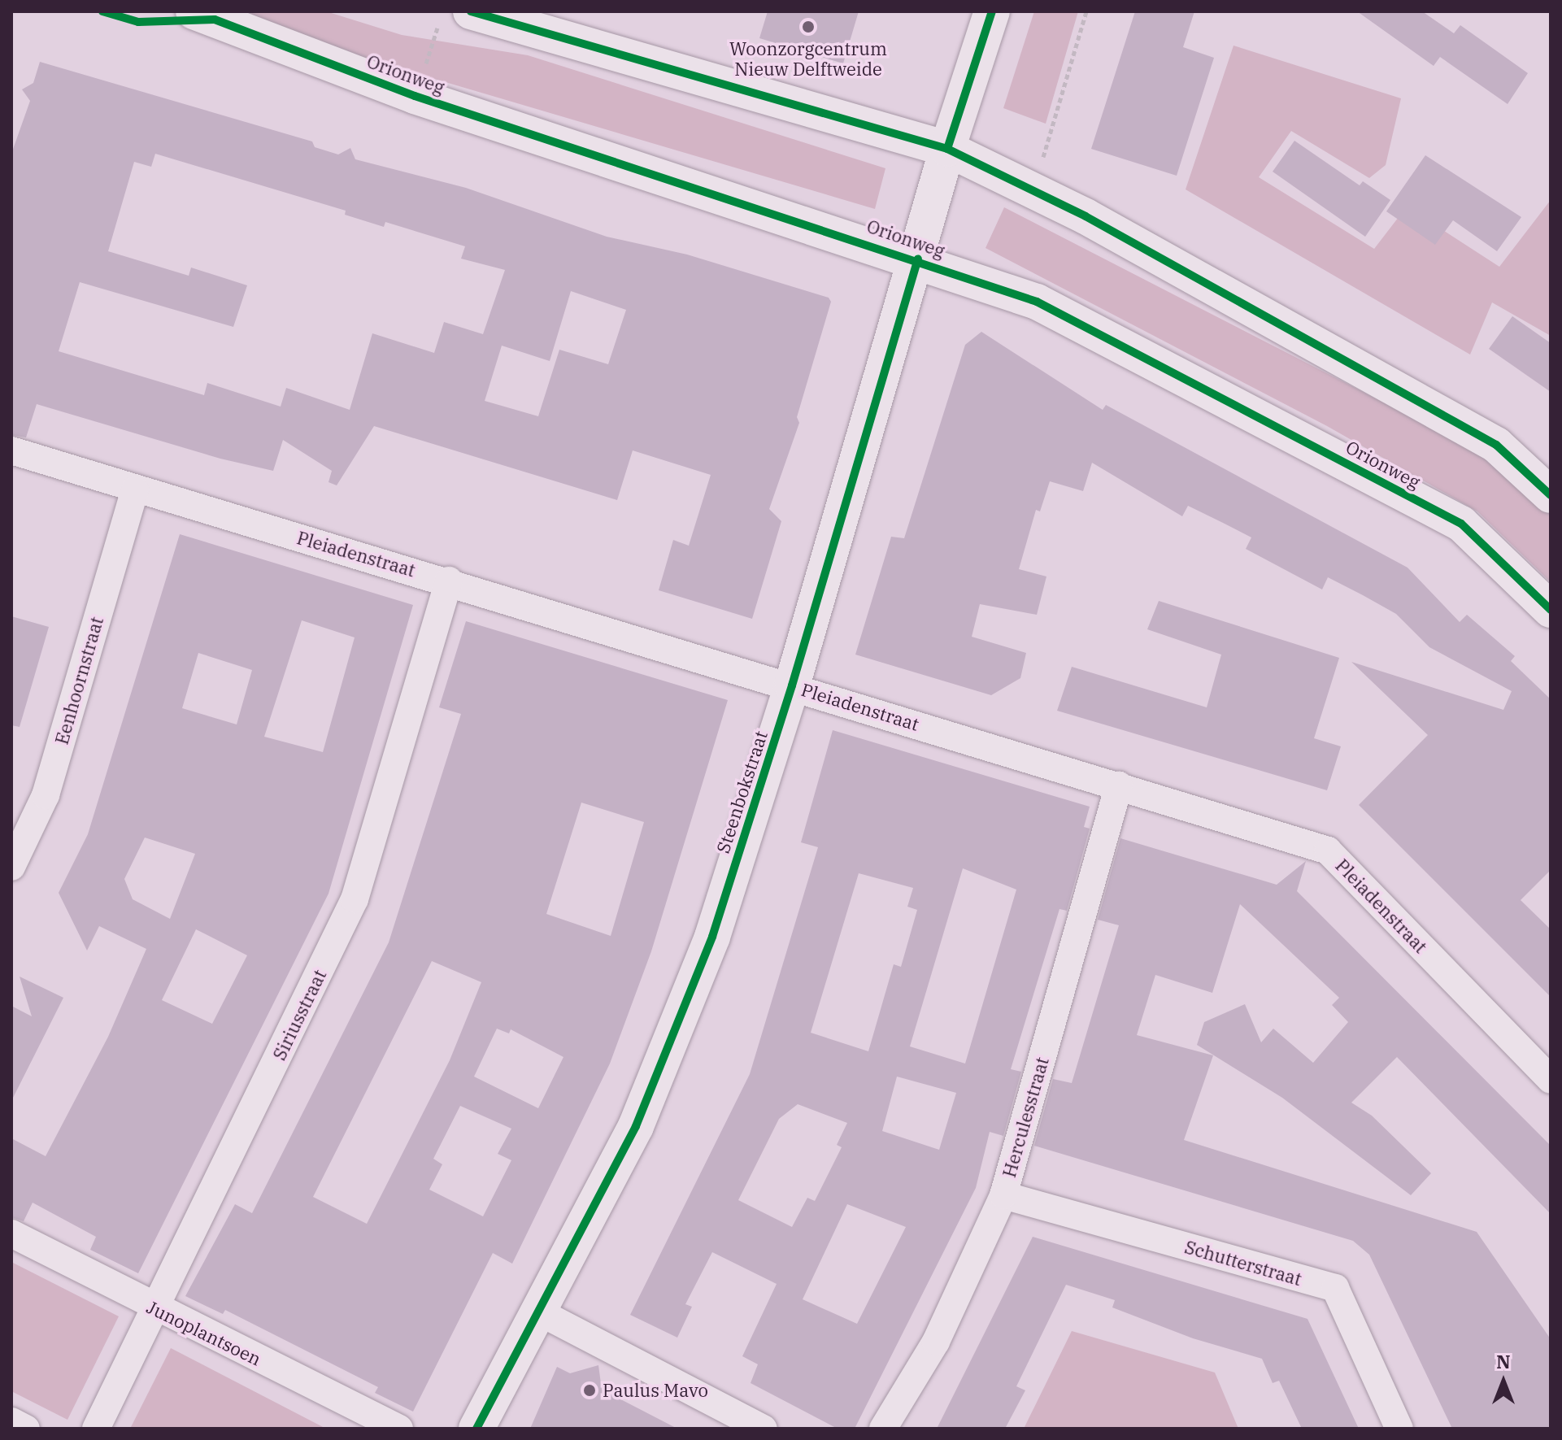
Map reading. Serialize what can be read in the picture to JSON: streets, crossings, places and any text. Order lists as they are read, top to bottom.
{
  "streets": {
    "street": [
      "Orionweg",
      "Pleiadenstraat",
      "Eenhoornstraat",
      "Steenbokstraat",
      "Siriusstraat",
      "Herculesstraat",
      "Schutterstraat",
      "Junoplantsoen"
    ]
  },
  "crossings": [
    ["Orionweg", "Steenbokstraat"],
    ["Pleiadenstraat", "Eenhoornstraat"],
    ["Pleiadenstraat", "Steenbokstraat"],
    ["Pleiadenstraat", "Siriusstraat"],
    ["Pleiadenstraat", "Herculesstraat"],
    ["Siriusstraat", "Junoplantsoen"],
    ["Herculesstraat", "Schutterstraat"]
  ],
  "places": ["Woonzorgcentrum Nieuw Delftweide", "Paulus Mavo"],
  "north": "top"
}
